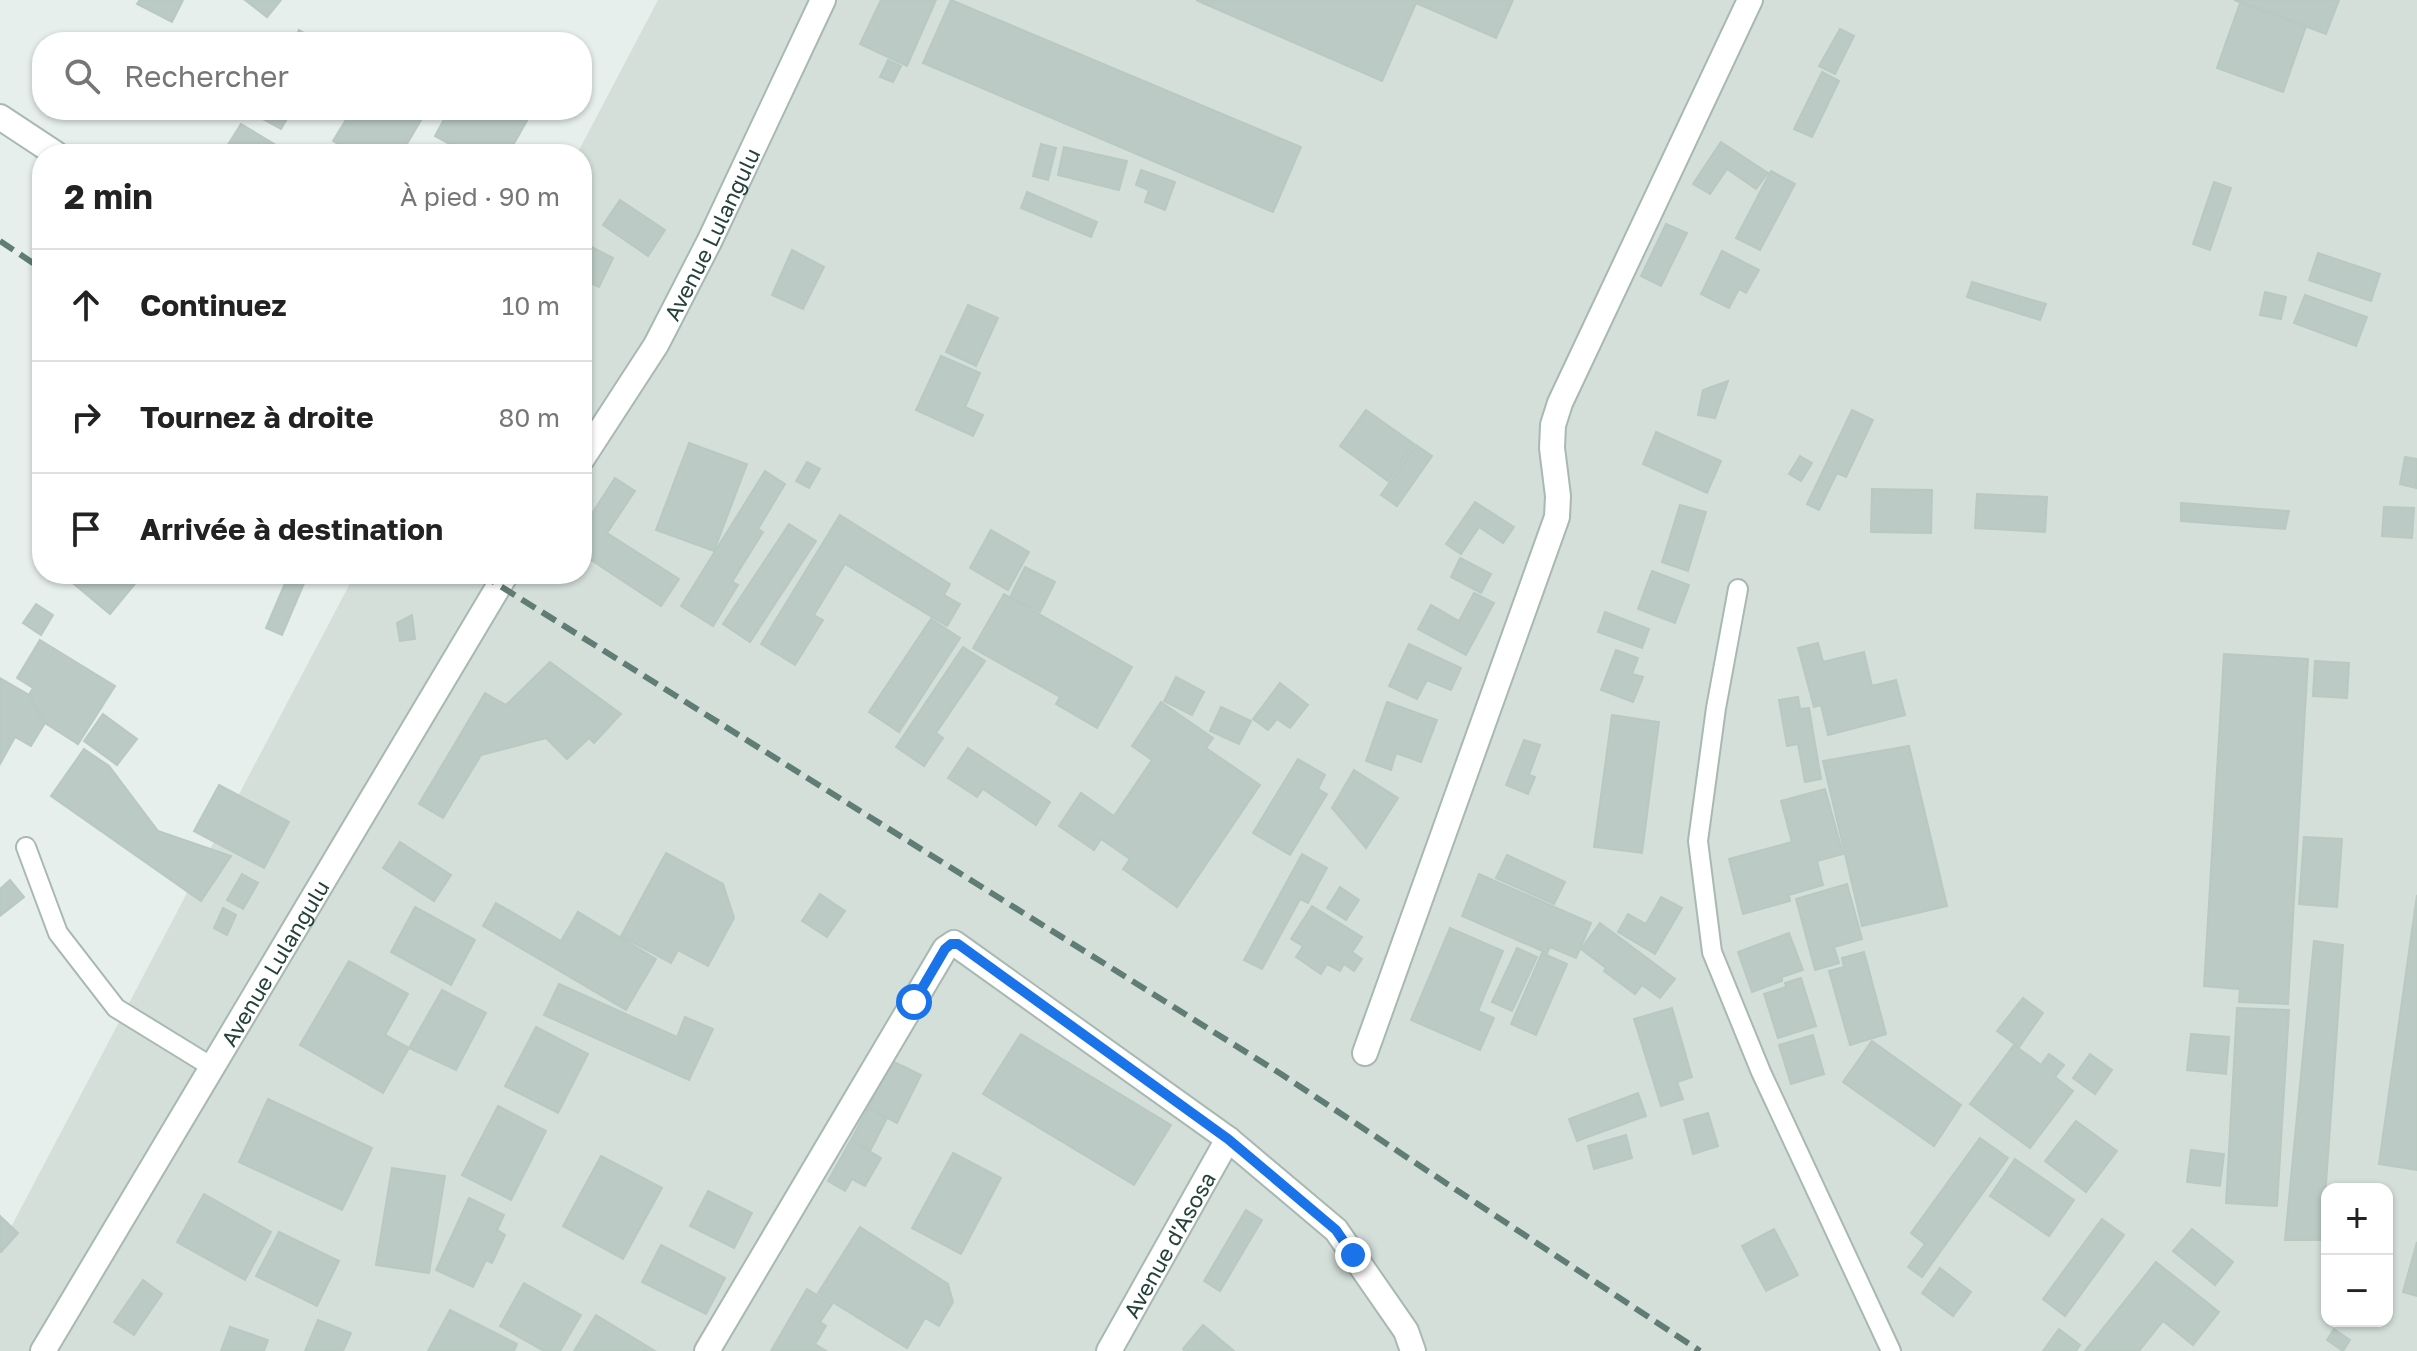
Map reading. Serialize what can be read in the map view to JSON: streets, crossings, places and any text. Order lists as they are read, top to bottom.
{
  "streets": {
    "street": ["Avenue Lulangulu", "Avenue d'Asosa"]
  },
  "page": {
    "search": "Rechercher",
    "heading": ["2 min", "À pied · 90 m"],
    "list": [
      ["Continuez", "10 m"],
      ["Tournez à droite", "80 m"],
      "Arrivée à destination"
    ],
    "map_buttons": ["+", "−"]
  }
}
